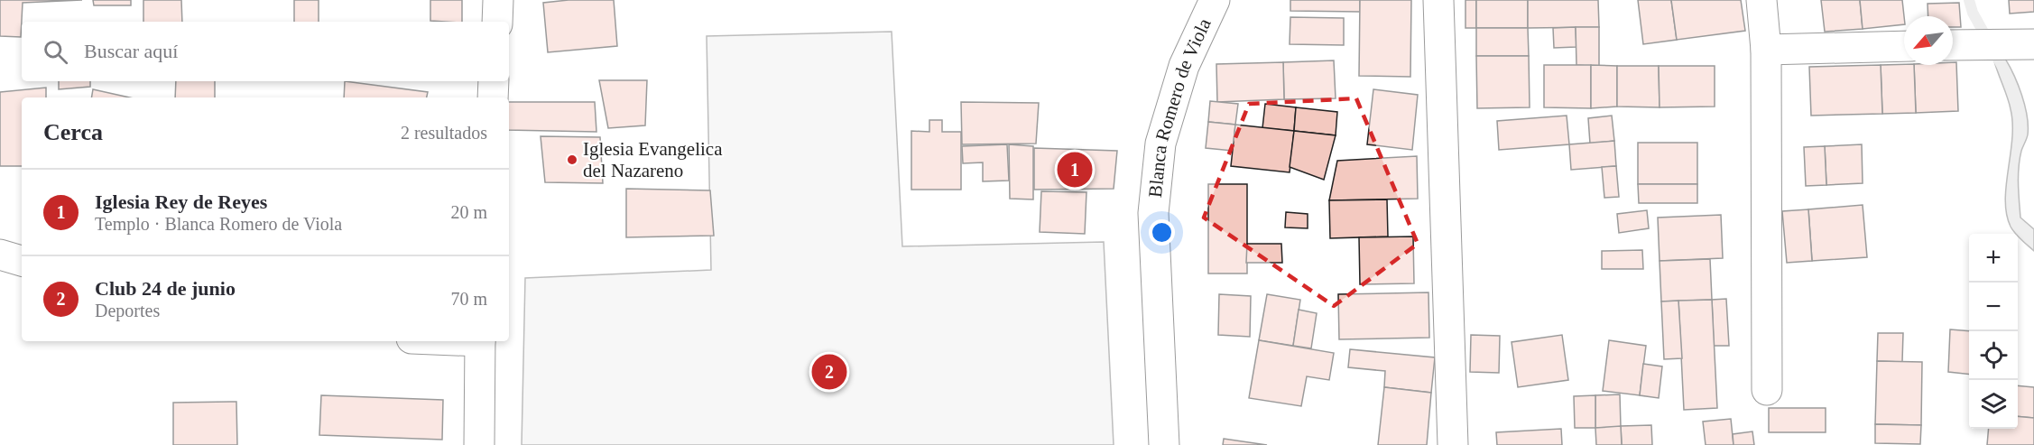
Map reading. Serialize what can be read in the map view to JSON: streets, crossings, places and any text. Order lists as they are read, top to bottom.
{
  "streets": {
    "street": ["Blanca Romero de Viola"]
  },
  "places": ["Iglesia Evangelica del Nazareno"],
  "north": "bottom left",
  "page": {
    "search": "Buscar aquí",
    "heading": ["Cerca", "2 resultados"],
    "pins": ["1", "2"],
    "list": [
      {
        "mark": "1",
        "name": "Iglesia Rey de Reyes",
        "note": "Templo · Blanca Romero de Viola",
        "value": "20 m"
      },
      {
        "mark": "2",
        "name": "Club 24 de junio",
        "note": "Deportes",
        "value": "70 m"
      }
    ],
    "map_buttons": ["+", "−"]
  }
}
